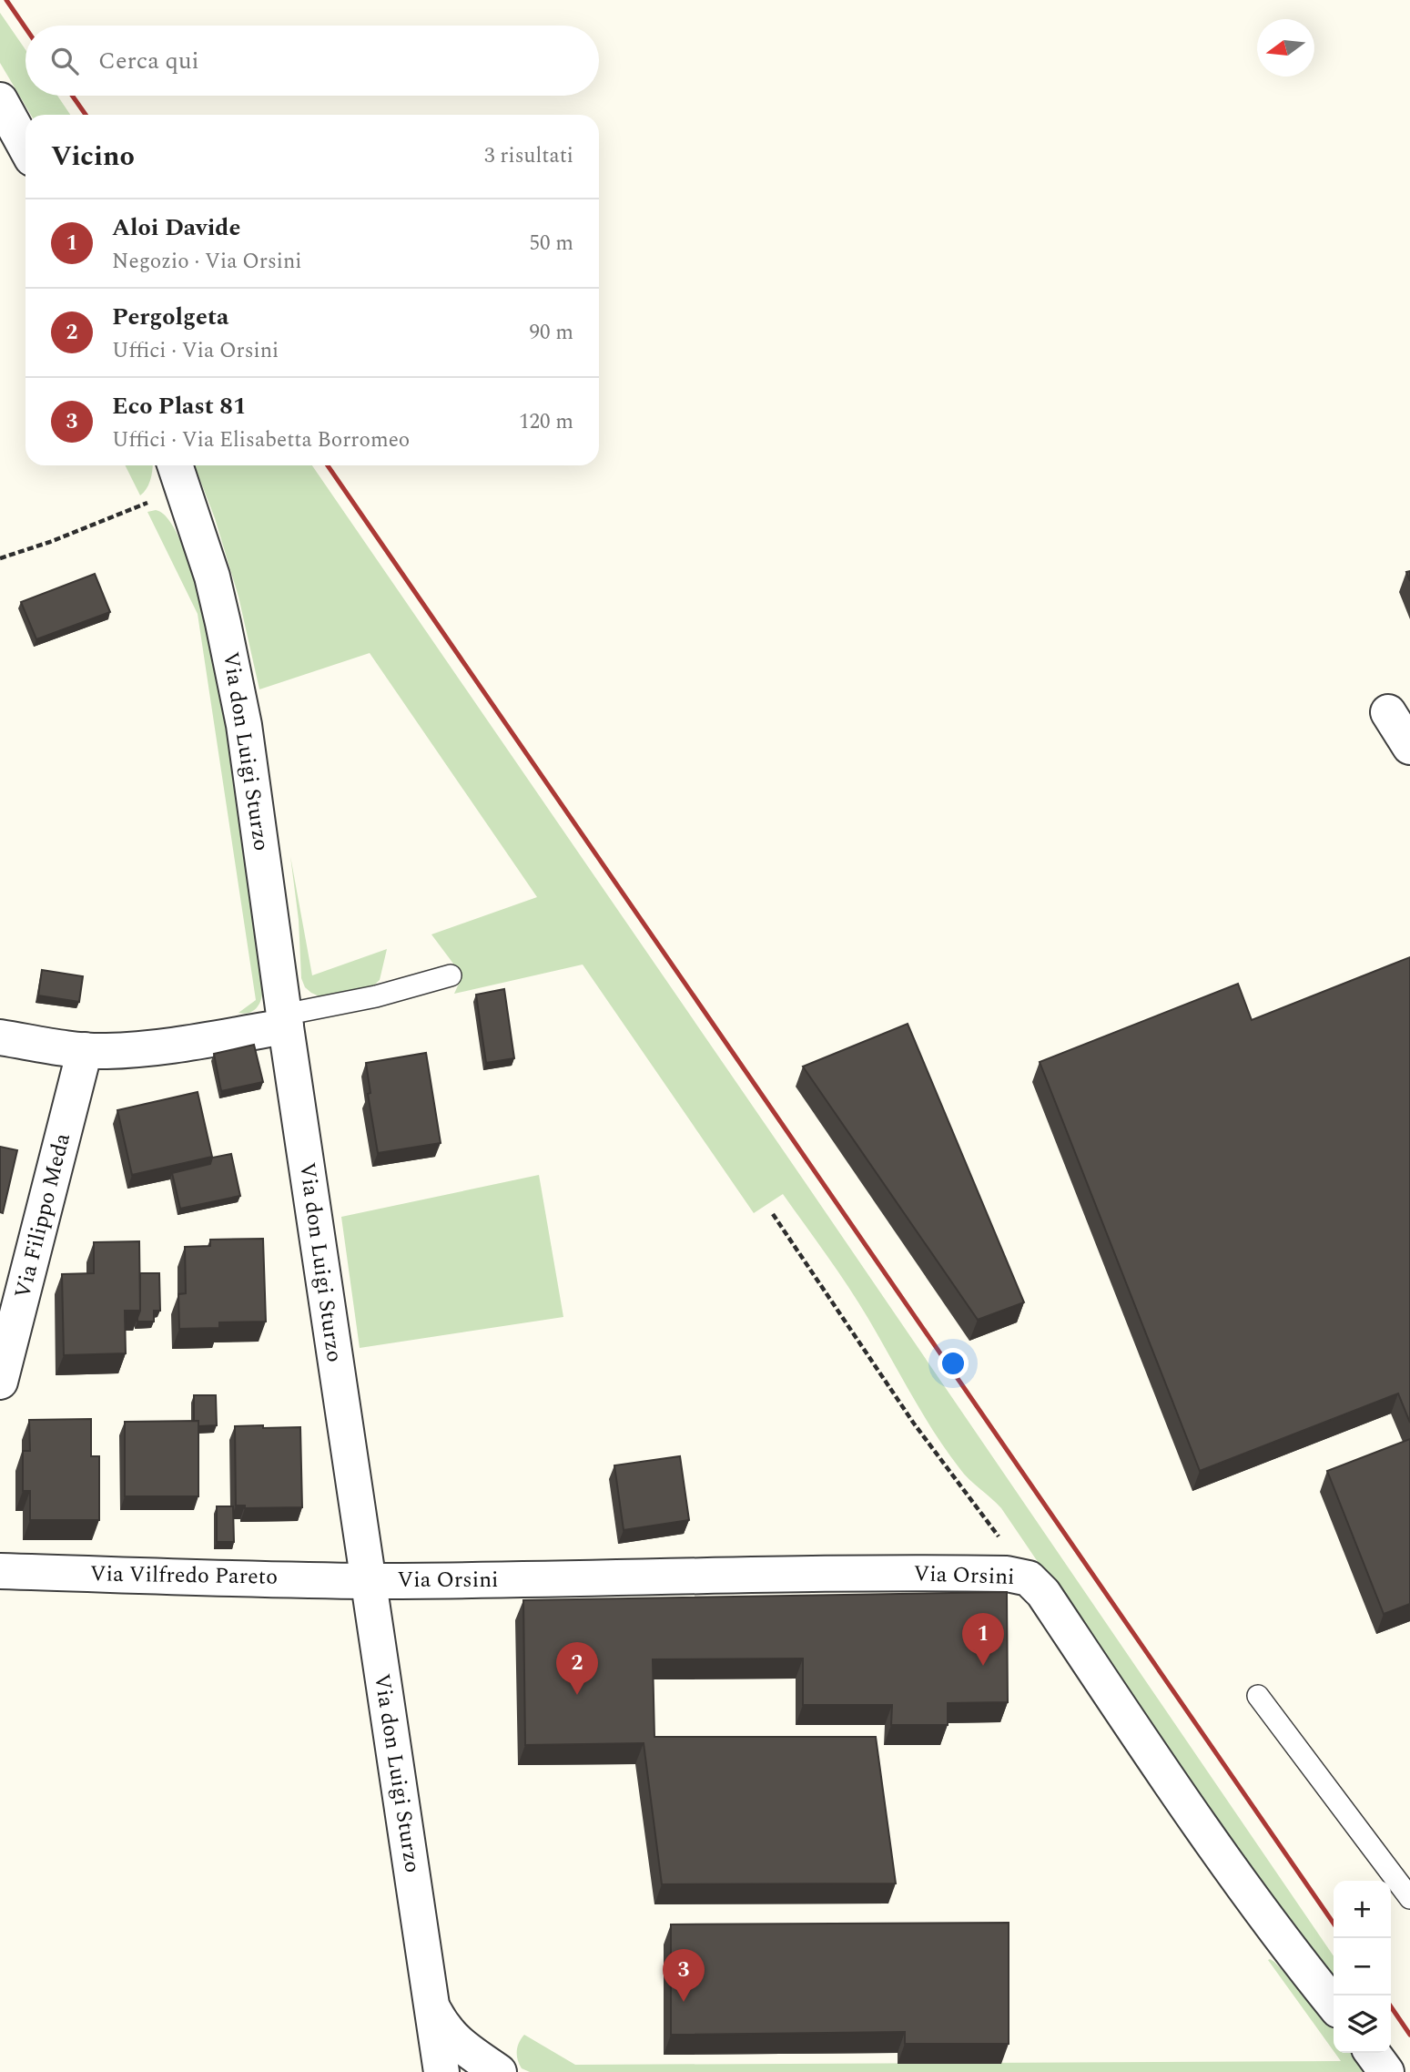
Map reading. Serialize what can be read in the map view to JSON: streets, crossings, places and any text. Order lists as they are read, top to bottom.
{
  "streets": {
    "street": [
      "Via don Luigi Sturzo",
      "Via Filippo Meda",
      "Via Vilfredo Pareto",
      "Via Orsini"
    ]
  },
  "crossings": [
    ["Via don Luigi Sturzo", "Via Vilfredo Pareto"],
    ["Via don Luigi Sturzo", "Via Orsini"],
    ["Via Vilfredo Pareto", "Via Orsini"]
  ],
  "north": "left",
  "page": {
    "search": "Cerca qui",
    "heading": ["Vicino", "3 risultati"],
    "list": [
      {
        "mark": "1",
        "name": "Aloi Davide",
        "note": "Negozio · Via Orsini",
        "value": "50 m"
      },
      {
        "mark": "2",
        "name": "Pergolgeta",
        "note": "Uffici · Via Orsini",
        "value": "90 m"
      },
      {
        "mark": "3",
        "name": "Eco Plast 81",
        "note": "Uffici · Via Elisabetta Borromeo",
        "value": "120 m"
      }
    ],
    "pins": ["1", "2", "3"],
    "map_buttons": ["+", "−"]
  }
}
